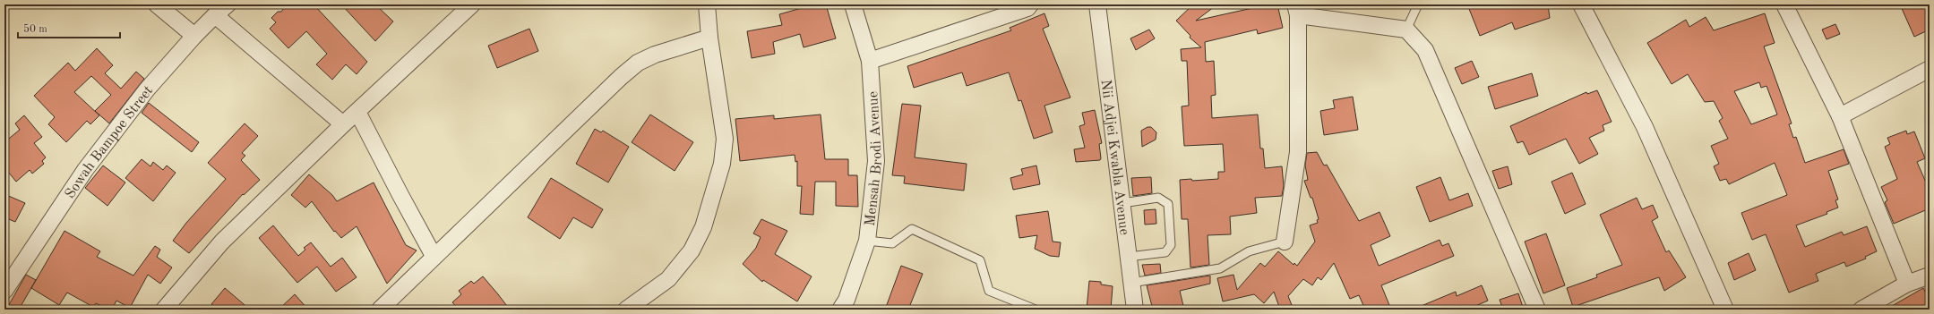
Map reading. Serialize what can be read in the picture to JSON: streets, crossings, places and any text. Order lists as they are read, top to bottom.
{
  "streets": {
    "street": ["Sowah Bampoe Street", "Nii Adjei Kwabla Avenue", "Mensah Brodi Avenue"]
  },
  "scale_bar": "50 m"
}
